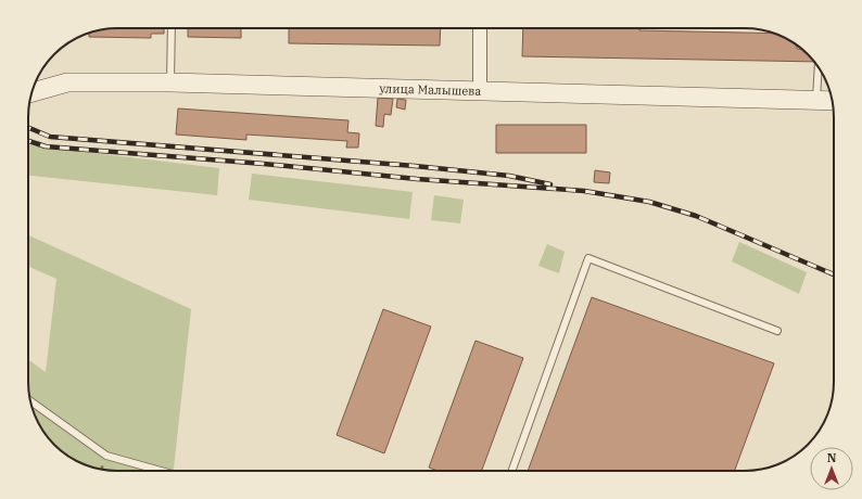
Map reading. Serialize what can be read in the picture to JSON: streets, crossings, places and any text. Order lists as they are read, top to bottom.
{
  "streets": {
    "street": ["улица Малышева"]
  },
  "north": "top"
}
